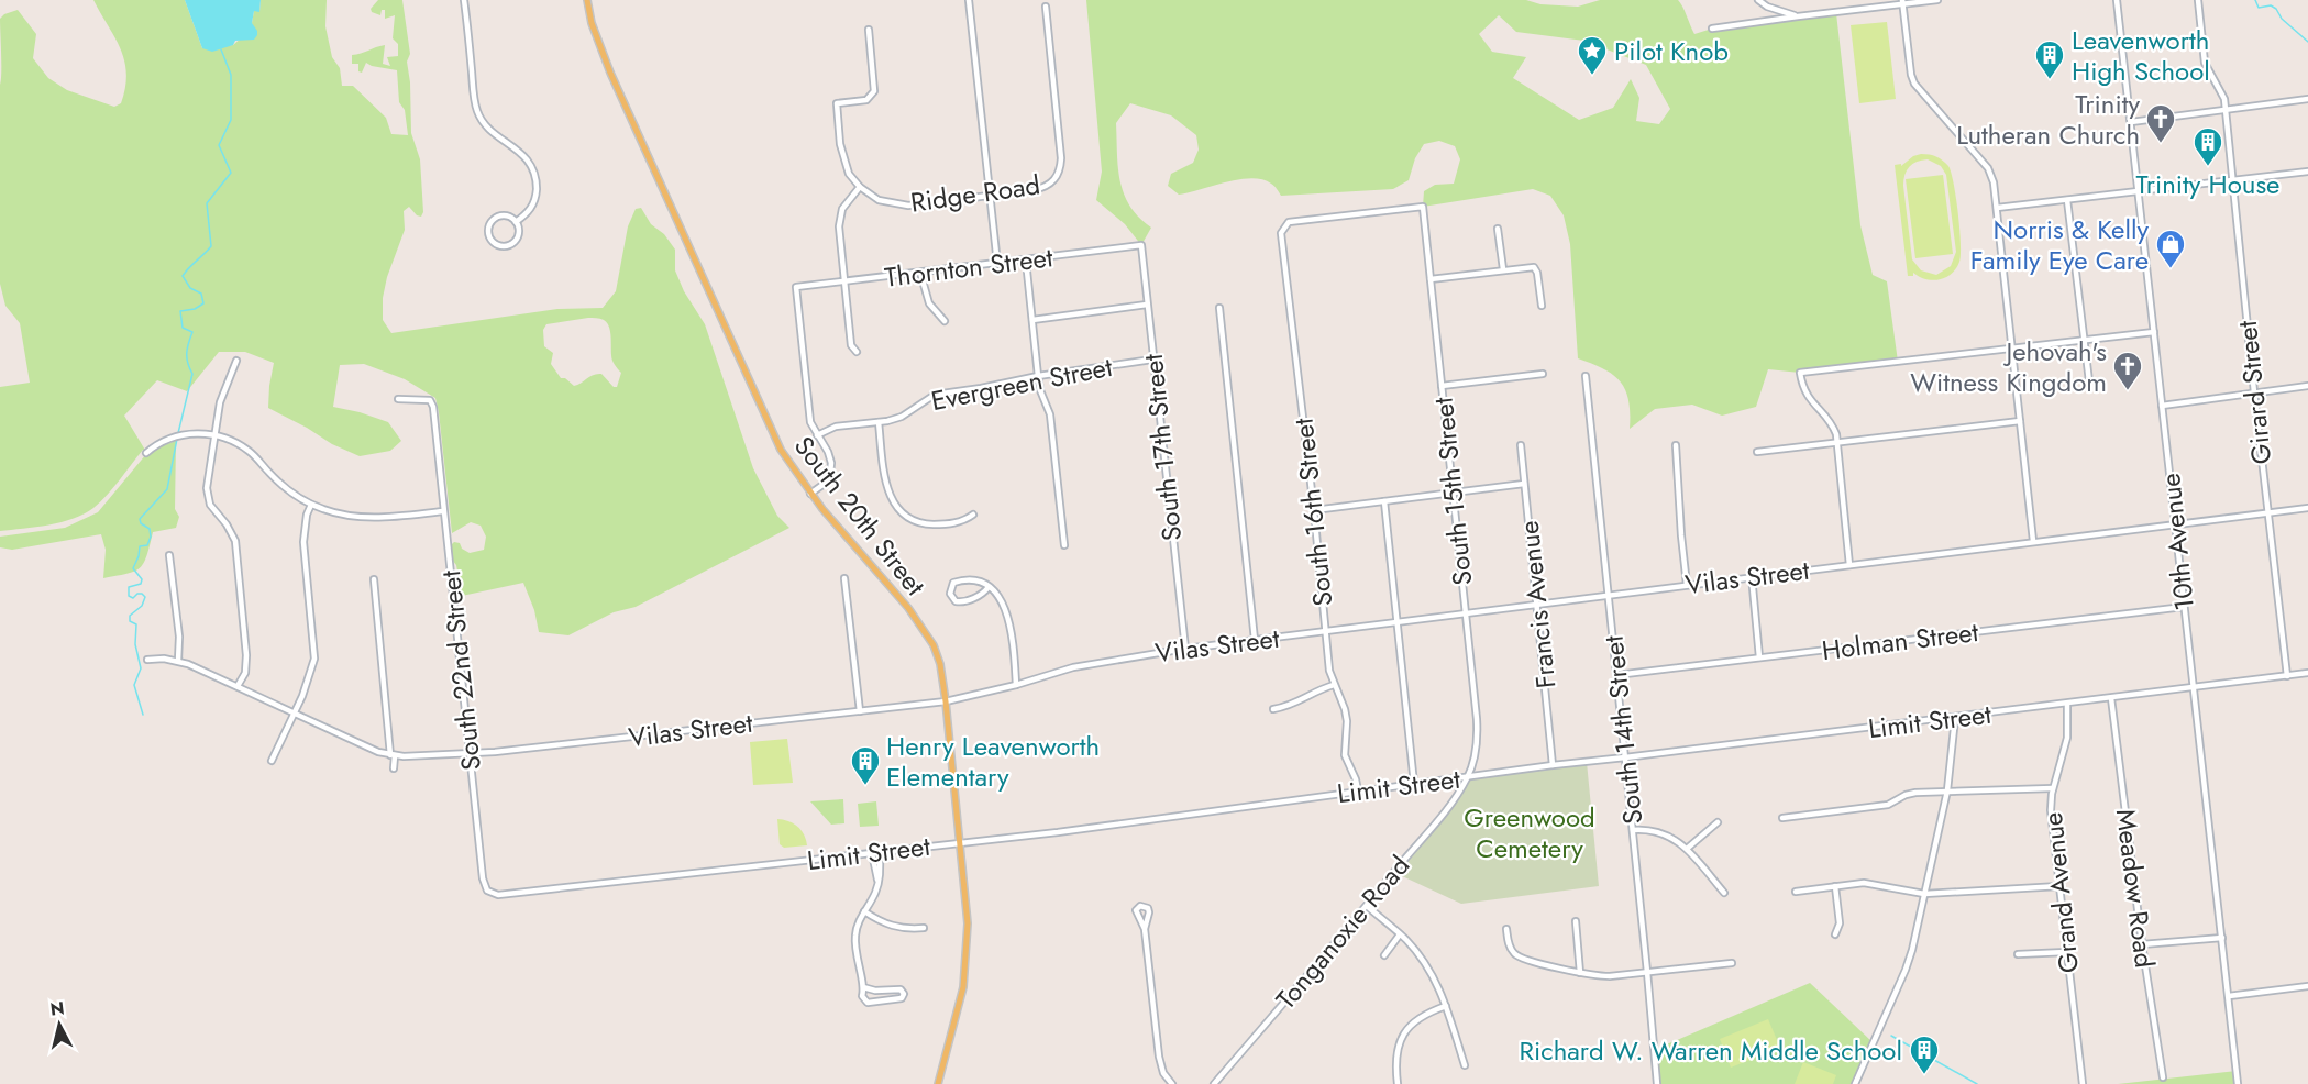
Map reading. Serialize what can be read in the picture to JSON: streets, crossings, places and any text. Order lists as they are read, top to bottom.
{
  "streets": {
    "main road": ["South 20th Street"],
    "street": [
      "Ridge Road",
      "Thornton Street",
      "Evergreen Street",
      "Girard Street",
      "South 17th Street",
      "South 15th Street",
      "South 16th Street",
      "10th Avenue",
      "Vilas Street",
      "Francis Avenue",
      "Holman Street",
      "South 22nd Street",
      "Limit Street",
      "South 14th Street",
      "Meadow Road",
      "Grand Avenue",
      "Tonganoxie Road"
    ]
  },
  "crossings": [
    ["Thornton Street", "Evergreen Street"],
    ["Thornton Street", "South 17th Street"],
    ["Evergreen Street", "South 17th Street"],
    ["Girard Street", "Vilas Street"],
    ["Girard Street", "Limit Street"],
    ["South 17th Street", "Vilas Street"],
    ["South 15th Street", "South 16th Street"],
    ["South 15th Street", "Vilas Street"],
    ["South 15th Street", "Limit Street"],
    ["South 15th Street", "Tonganoxie Road"],
    ["South 16th Street", "Vilas Street"],
    ["South 16th Street", "Limit Street"],
    ["South 20th Street", "Vilas Street"],
    ["South 20th Street", "Limit Street"],
    ["10th Avenue", "Vilas Street"],
    ["10th Avenue", "Holman Street"],
    ["10th Avenue", "Limit Street"],
    ["Vilas Street", "Francis Avenue"],
    ["Vilas Street", "South 22nd Street"],
    ["Vilas Street", "South 14th Street"],
    ["Francis Avenue", "Limit Street"],
    ["Holman Street", "South 14th Street"],
    ["South 22nd Street", "Limit Street"],
    ["Limit Street", "South 14th Street"],
    ["Limit Street", "Meadow Road"],
    ["Limit Street", "Grand Avenue"],
    ["Limit Street", "Tonganoxie Road"]
  ],
  "parks": ["Greenwood Cemetery"],
  "places": {
    "place": ["Pilot Knob"],
    "building": [
      "Leavenworth High School",
      "Trinity House",
      "Henry Leavenworth Elementary",
      "Richard W. Warren Middle School"
    ],
    "church": ["Trinity Lutheran Church", "Jehovah's Witness Kingdom"],
    "shop": ["Norris & Kelly Family Eye Care"]
  },
  "north": "top"
}
